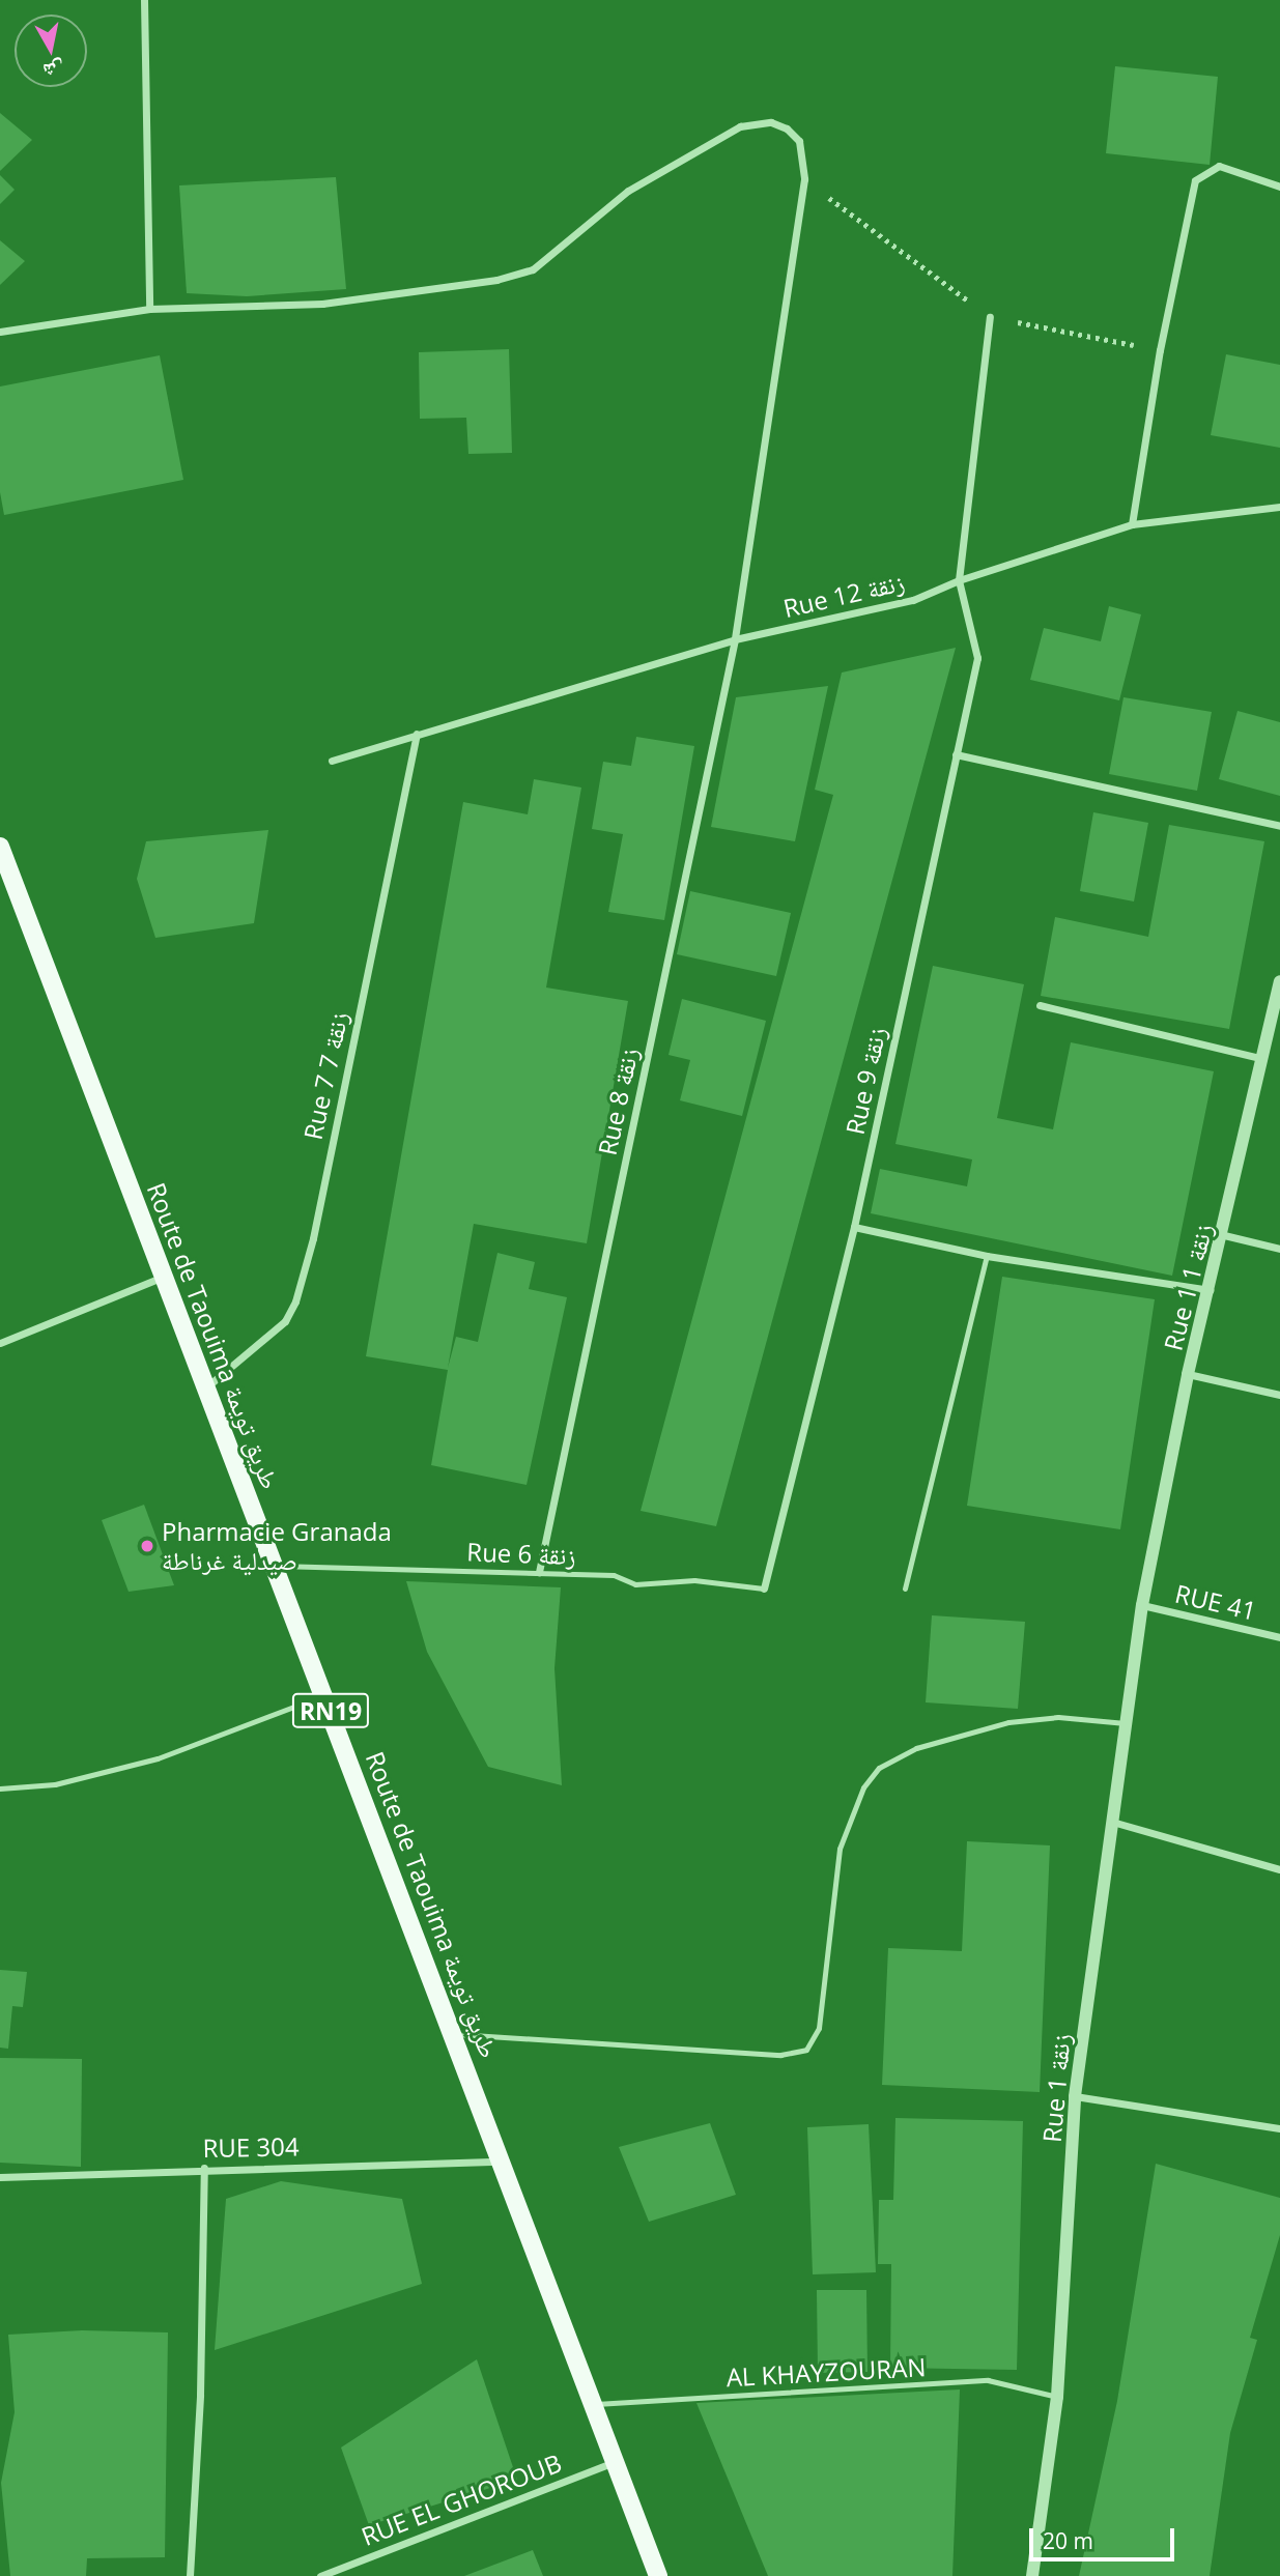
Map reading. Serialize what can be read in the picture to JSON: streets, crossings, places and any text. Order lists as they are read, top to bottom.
{
  "streets": {
    "main road": ["Route de Taouima طريق تويمة", "RN19"],
    "street": [
      "Rue 12 زنقة",
      "Rue 7 زنقة 7",
      "Rue 9 زنقة",
      "Rue 8 زنقة",
      "Rue 1 زنقة 1",
      "RUE 41",
      "Rue 1 زنقة",
      "RUE 304",
      "RUE EL GHOROUB"
    ],
    "lane": ["Rue 6 زنقة", "AL KHAYZOURAN"]
  },
  "crossings": [
    ["Rue 12 زنقة", "Rue 7 زنقة 7"],
    ["Rue 12 زنقة", "Rue 9 زنقة"],
    ["Rue 12 زنقة", "Rue 8 زنقة"],
    ["Rue 7 زنقة 7", "Route de Taouima طريق تويمة"],
    ["Rue 9 زنقة", "Rue 6 زنقة"],
    ["Rue 8 زنقة", "Rue 6 زنقة"],
    ["Rue 1 زنقة 1", "RUE 41"],
    ["Rue 1 زنقة 1", "Rue 1 زنقة"],
    ["Route de Taouima طريق تويمة", "Rue 6 زنقة"],
    ["Route de Taouima طريق تويمة", "RUE 304"],
    ["Route de Taouima طريق تويمة", "AL KHAYZOURAN"],
    ["Route de Taouima طريق تويمة", "RUE EL GHOROUB"],
    ["RUE 41", "Rue 1 زنقة"],
    ["Rue 1 زنقة", "AL KHAYZOURAN"]
  ],
  "places": ["Pharmacie Granada صيدلية غرناطة"],
  "scale_bar": "20 m",
  "north": "bottom"
}
